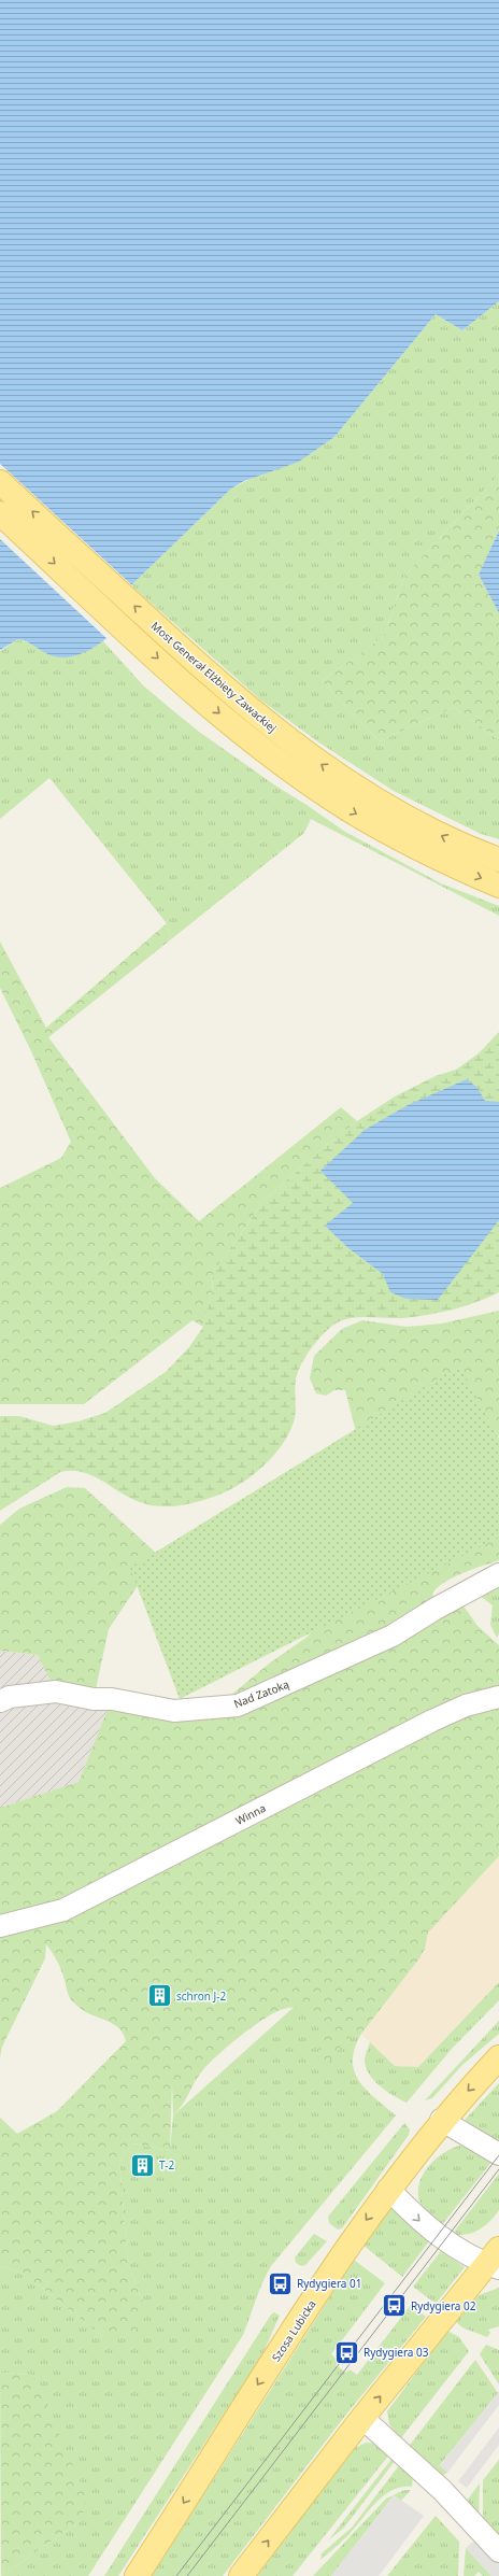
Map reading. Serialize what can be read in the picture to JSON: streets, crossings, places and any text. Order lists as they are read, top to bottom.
{
  "streets": {
    "main road": ["Most Generał Elżbiety Zawackiej", "Szosa Lubicka"],
    "street": ["Nad Zatoką", "Winna"]
  },
  "places": {
    "building": ["schron J-2", "T-2"],
    "bus stop": ["Rydygiera 01", "Rydygiera 02", "Rydygiera 03"]
  }
}
